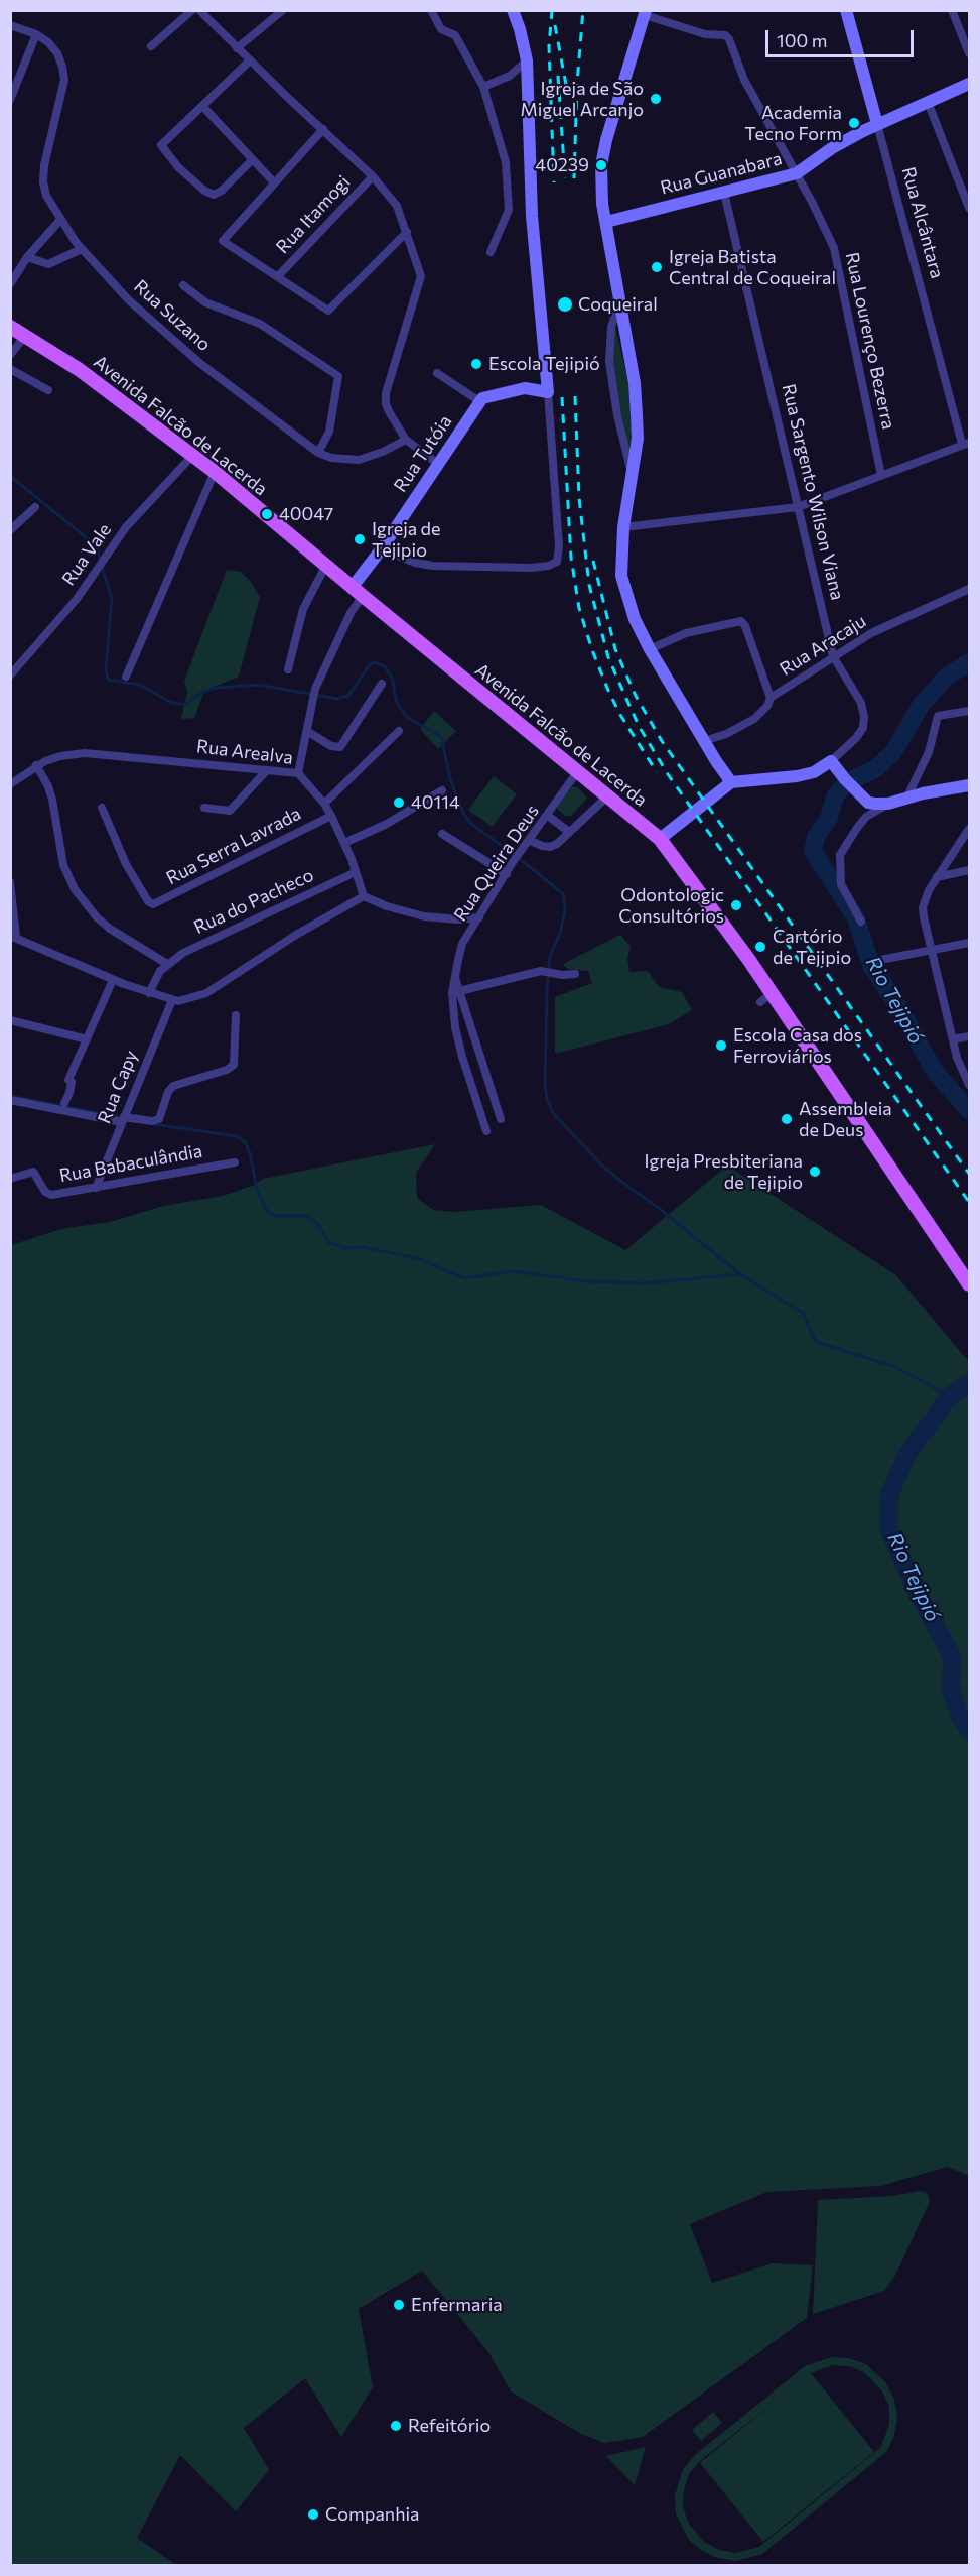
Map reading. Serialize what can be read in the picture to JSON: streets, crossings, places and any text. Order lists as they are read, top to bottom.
{
  "streets": {
    "main road": ["Avenida Falcão de Lacerda"],
    "street": [
      "Rua Guanabara",
      "Rua Itamogi",
      "Rua Alcântara",
      "Rua Suzano",
      "Rua Lourenço Bezerra",
      "Rua Tutóia",
      "Rua Sargento Wilson Viana",
      "Rua Vale",
      "Rua Aracaju",
      "Rua Arealva",
      "Rua Serra Lavrada",
      "Rua Queira Deus",
      "Rua do Pacheco",
      "Rua Capy",
      "Rua Babaculândia"
    ]
  },
  "crossings": [
    ["Rua Guanabara", "Rua Alcântara"],
    ["Rua Guanabara", "Rua Lourenço Bezerra"],
    ["Rua Guanabara", "Rua Sargento Wilson Viana"],
    ["Avenida Falcão de Lacerda", "Rua Tutóia"],
    ["Avenida Falcão de Lacerda", "Rua Vale"],
    ["Avenida Falcão de Lacerda", "Rua Queira Deus"],
    ["Rua Sargento Wilson Viana", "Rua Aracaju"],
    ["Rua Arealva", "Rua Serra Lavrada"],
    ["Rua Arealva", "Rua do Pacheco"],
    ["Rua Capy", "Rua Babaculândia"]
  ],
  "water": ["Rio Tejipió"],
  "places": [
    "Igreja de São Miguel Arcanjo",
    "Academia Tecno Form",
    "40239",
    "Igreja Batista Central de Coqueiral",
    "Coqueiral",
    "Escola Tejipió",
    "40047",
    "Igreja de Tejipio",
    "40114",
    "Odontologic Consultórios",
    "Cartório de Tejipio",
    "Escola Casa dos Ferroviários",
    "Assembleia de Deus",
    "Igreja Presbiteriana de Tejipio",
    "Enfermaria",
    "Refeitório",
    "Companhia"
  ],
  "scale_bar": "100 m"
}
